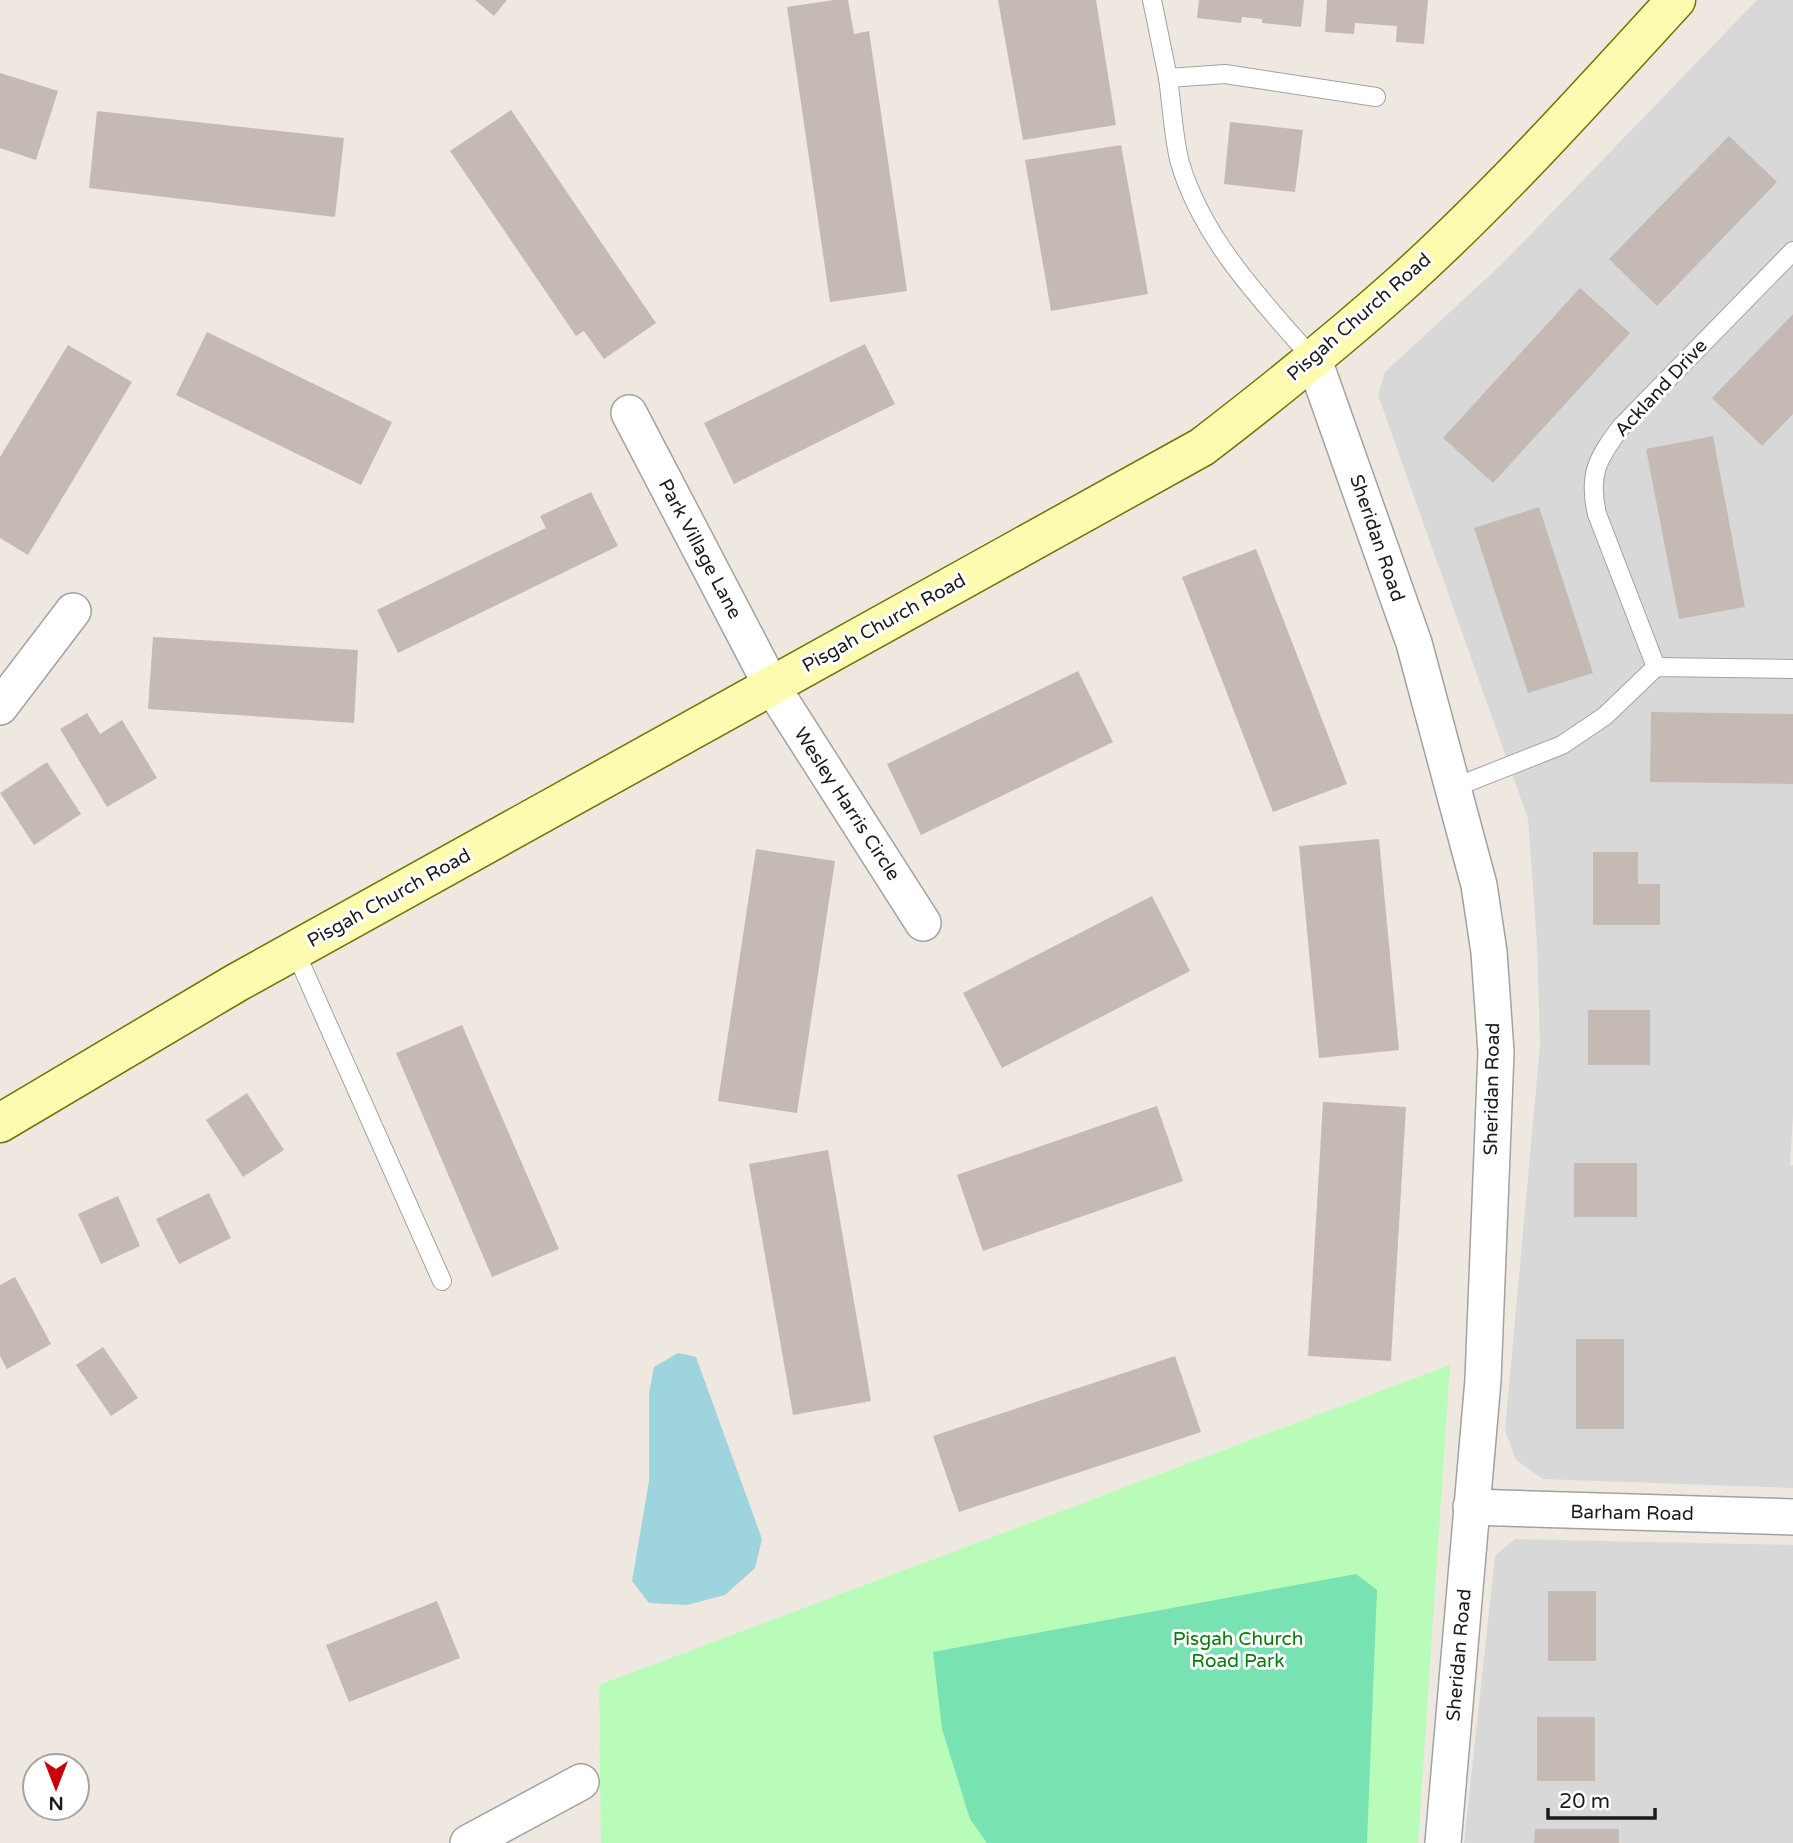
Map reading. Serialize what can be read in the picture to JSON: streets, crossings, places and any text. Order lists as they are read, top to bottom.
{
  "streets": {
    "main road": ["Pisgah Church Road"],
    "street": [
      "Sheridan Road",
      "Park Village Lane",
      "Wesley Harris Circle",
      "Barham Road"
    ],
    "lane": ["Ackland Drive"]
  },
  "crossings": [
    ["Pisgah Church Road", "Sheridan Road"],
    ["Pisgah Church Road", "Park Village Lane"],
    ["Pisgah Church Road", "Wesley Harris Circle"],
    ["Sheridan Road", "Barham Road"],
    ["Park Village Lane", "Wesley Harris Circle"]
  ],
  "parks": ["Pisgah Church Road Park"],
  "scale_bar": "20 m",
  "north": "bottom"
}
